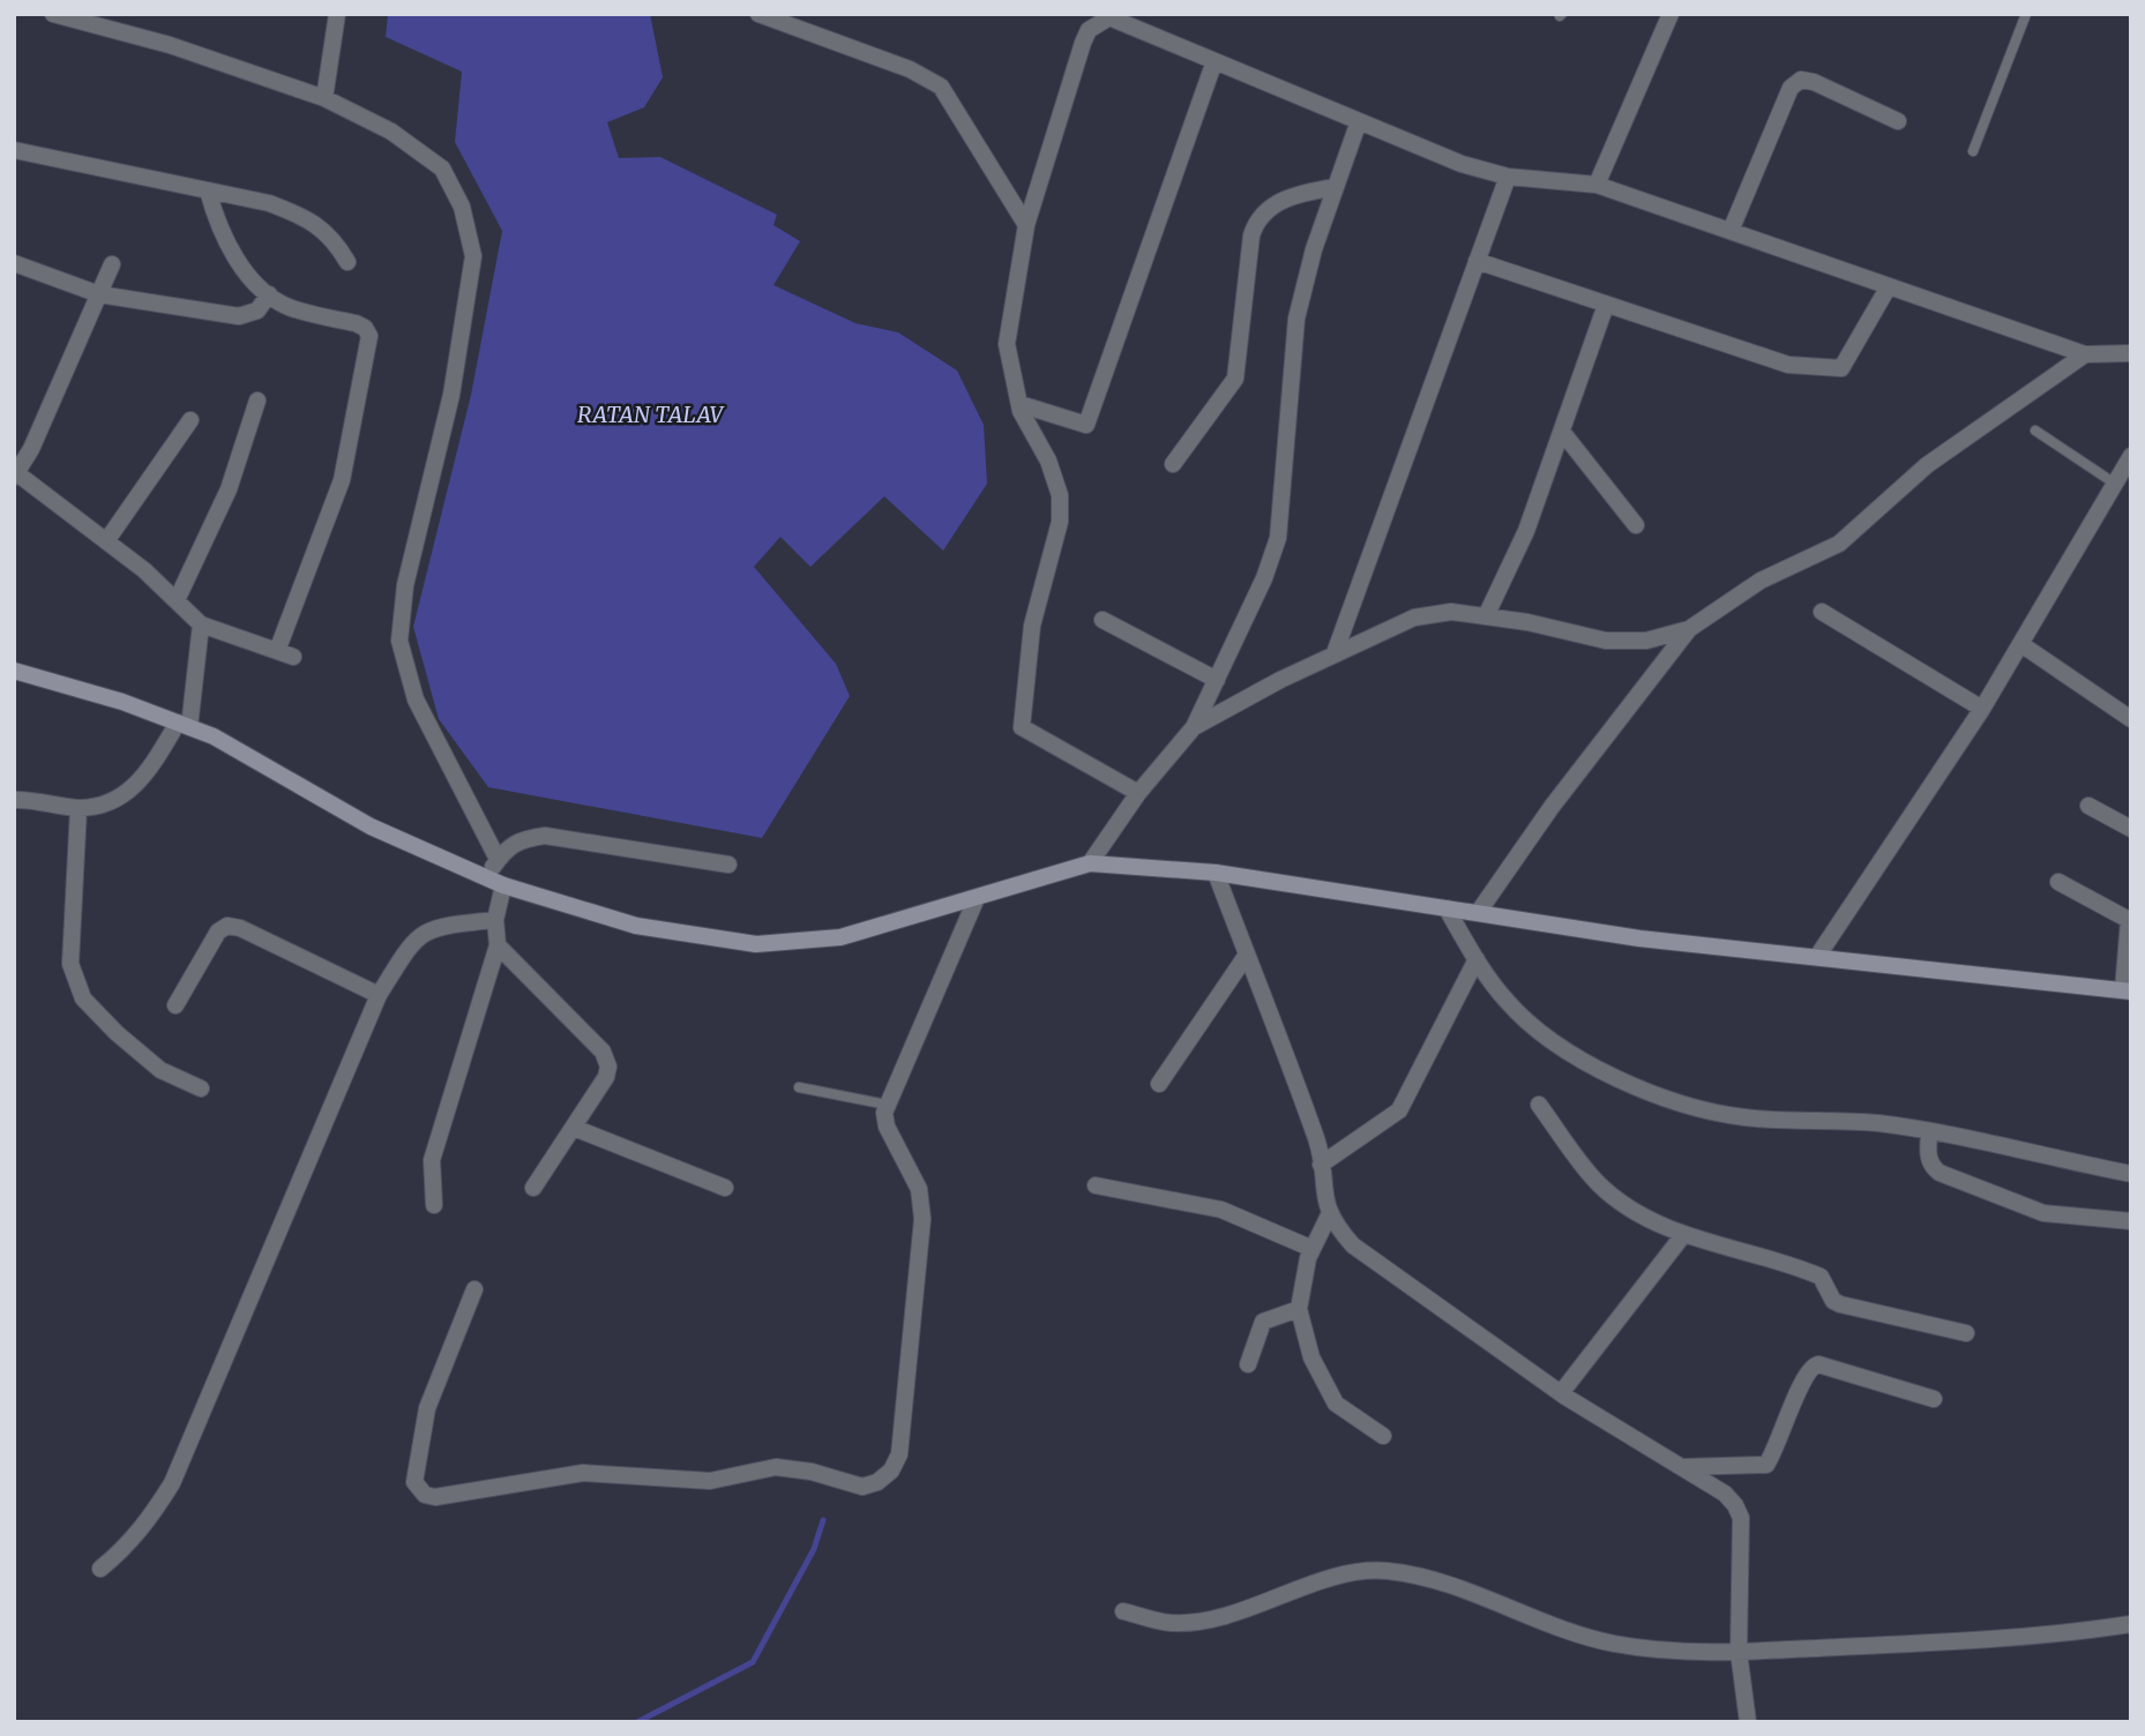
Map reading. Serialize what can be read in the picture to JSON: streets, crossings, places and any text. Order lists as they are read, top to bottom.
{
  "water": ["RATAN TALAV"]
}
